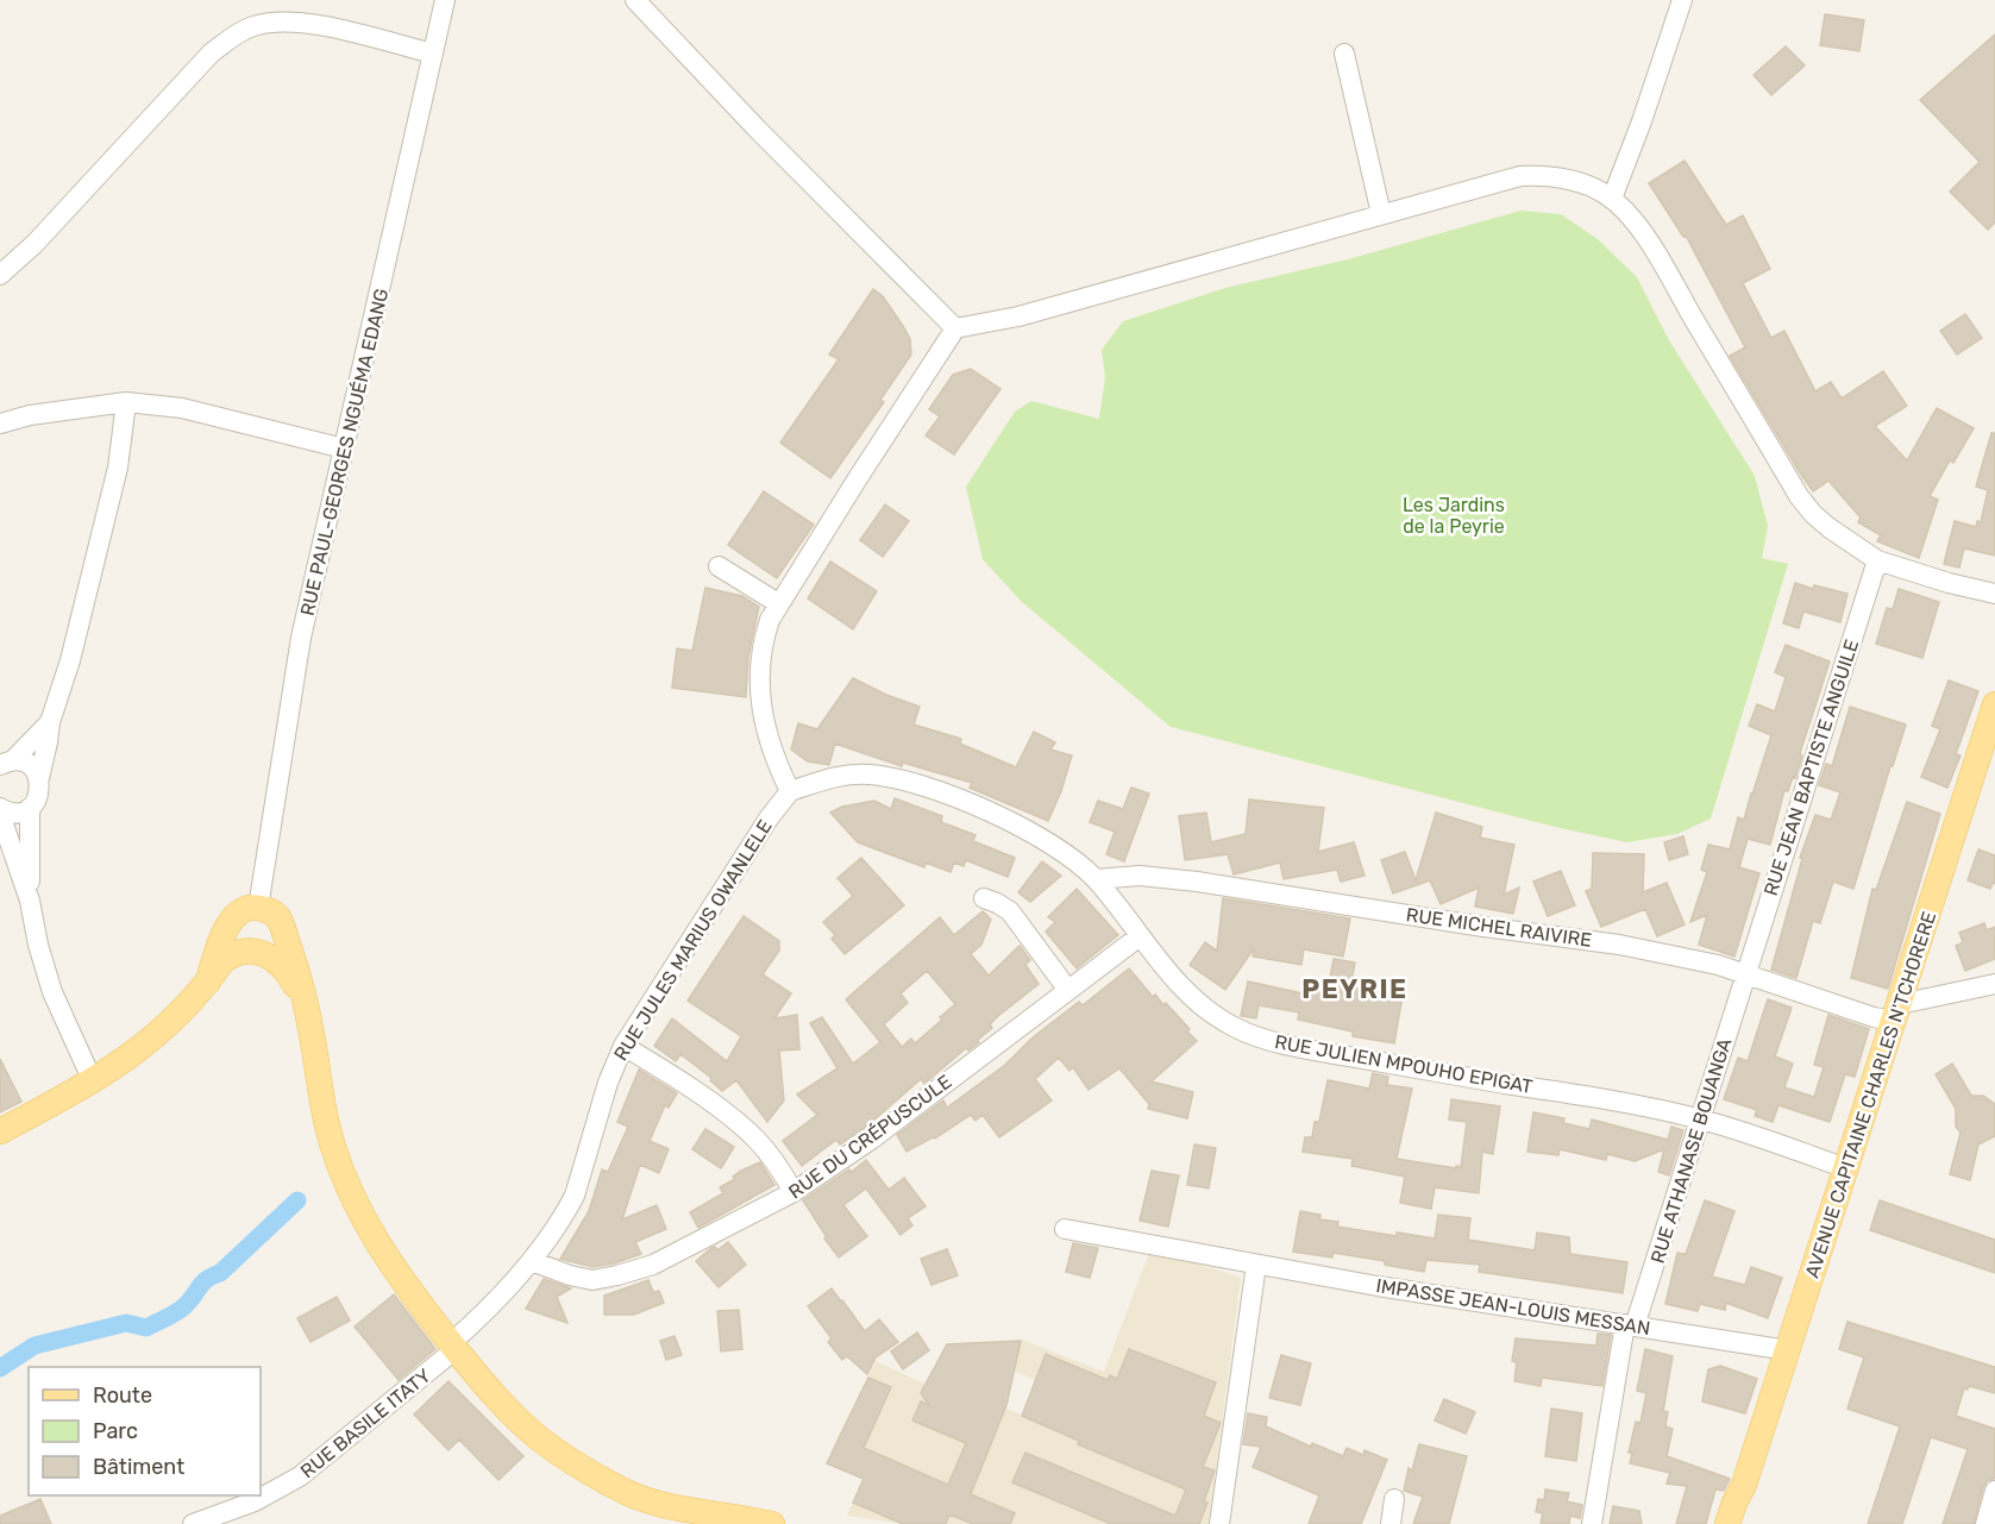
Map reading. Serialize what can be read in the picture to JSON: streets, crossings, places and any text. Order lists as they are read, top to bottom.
{
  "streets": {
    "main road": ["AVENUE CAPITAINE CHARLES N'TCHORERE"],
    "street": [
      "RUE PAUL-GEORGES NGUÉMA EDANG",
      "RUE JEAN BAPTISTE ANGUILE",
      "RUE MICHEL RAIVIRE",
      "RUE JULES MARIUS OWANLELE",
      "RUE JULIEN MPOUHO EPIGAT",
      "RUE DU CRÉPUSCULE",
      "RUE ATHANASE BOUANGA",
      "IMPASSE JEAN-LOUIS MESSAN",
      "RUE BASILE ITATY"
    ]
  },
  "crossings": [
    ["RUE JEAN BAPTISTE ANGUILE", "RUE MICHEL RAIVIRE"],
    ["RUE JEAN BAPTISTE ANGUILE", "RUE ATHANASE BOUANGA"],
    ["RUE MICHEL RAIVIRE", "RUE JULIEN MPOUHO EPIGAT"],
    ["RUE MICHEL RAIVIRE", "AVENUE CAPITAINE CHARLES N'TCHORERE"],
    ["RUE MICHEL RAIVIRE", "RUE ATHANASE BOUANGA"],
    ["RUE JULES MARIUS OWANLELE", "RUE JULIEN MPOUHO EPIGAT"],
    ["RUE JULES MARIUS OWANLELE", "RUE DU CRÉPUSCULE"],
    ["RUE JULES MARIUS OWANLELE", "RUE BASILE ITATY"],
    ["RUE JULIEN MPOUHO EPIGAT", "AVENUE CAPITAINE CHARLES N'TCHORERE"],
    ["RUE JULIEN MPOUHO EPIGAT", "RUE DU CRÉPUSCULE"],
    ["RUE JULIEN MPOUHO EPIGAT", "RUE ATHANASE BOUANGA"],
    ["AVENUE CAPITAINE CHARLES N'TCHORERE", "IMPASSE JEAN-LOUIS MESSAN"],
    ["RUE ATHANASE BOUANGA", "IMPASSE JEAN-LOUIS MESSAN"]
  ],
  "districts": ["PEYRIE"],
  "parks": ["Les Jardins de la Peyrie"],
  "legend": ["Route", "Parc", "Bâtiment"]
}
